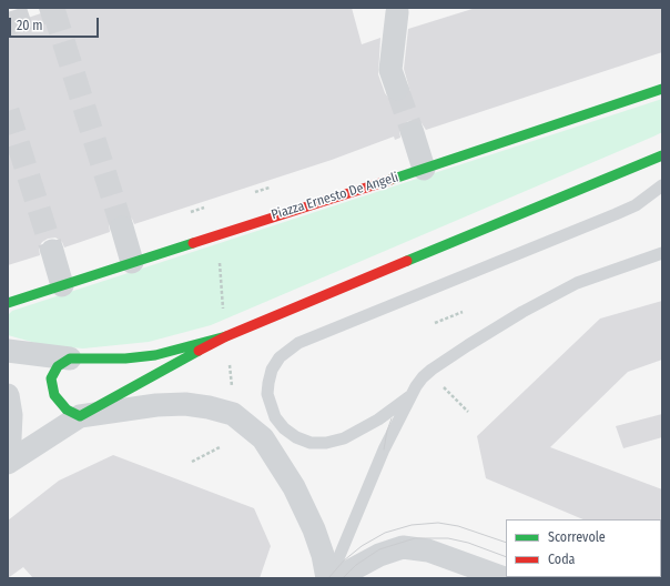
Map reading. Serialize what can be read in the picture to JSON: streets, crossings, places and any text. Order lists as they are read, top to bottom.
{
  "streets": {
    "street": ["Piazza Ernesto De Angeli"]
  },
  "legend": ["Scorrevole", "Coda"],
  "scale_bar": "20 m"
}
